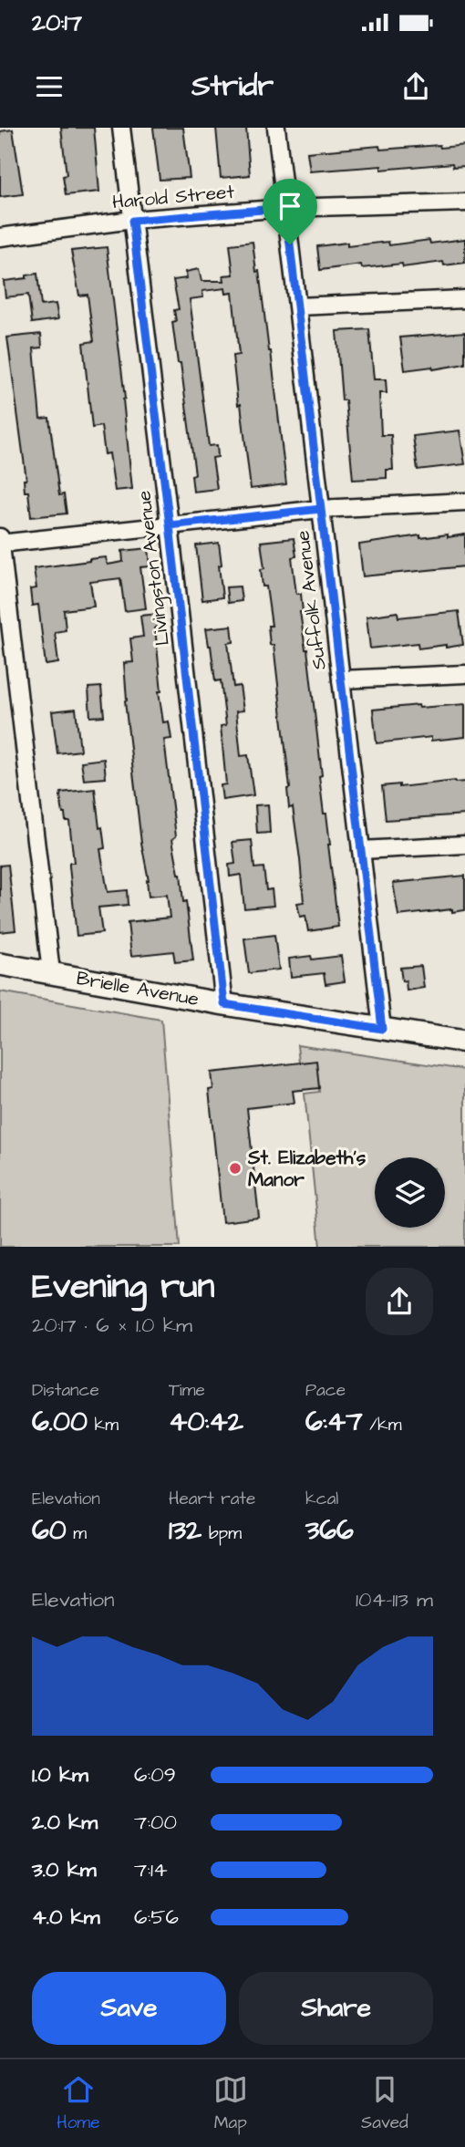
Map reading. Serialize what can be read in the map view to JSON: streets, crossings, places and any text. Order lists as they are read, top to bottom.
{
  "streets": {
    "street": [
      "Harold Street",
      "Livingston Avenue",
      "Suffolk Avenue",
      "Brielle Avenue"
    ]
  },
  "crossings": [
    ["Harold Street", "Livingston Avenue"],
    ["Harold Street", "Suffolk Avenue"],
    ["Livingston Avenue", "Brielle Avenue"],
    ["Suffolk Avenue", "Brielle Avenue"]
  ],
  "places": ["St. Elizabeth's Manor"],
  "page": {
    "status": "20:17",
    "header": "Stridr",
    "heading": ["Evening run", "20:17 · 6 × 1.0 km"],
    "stats": [
      ["Distance", "6.00 km"],
      ["Time", "40:42"],
      ["Pace", "6:47 /km"],
      ["Elevation", "60 m"],
      ["Heart rate", "132 bpm"],
      ["kcal", "366"]
    ],
    "chart": ["Elevation", "104–113 m"],
    "list": [
      {
        "name": "1.0 km",
        "note": "6:09"
      },
      {
        "name": "2.0 km",
        "note": "7:00"
      },
      {
        "name": "3.0 km",
        "note": "7:14"
      },
      {
        "name": "4.0 km",
        "note": "6:56"
      }
    ],
    "buttons": ["Save", "Share"],
    "tabs": ["Home", "Map", "Saved"]
  }
}
